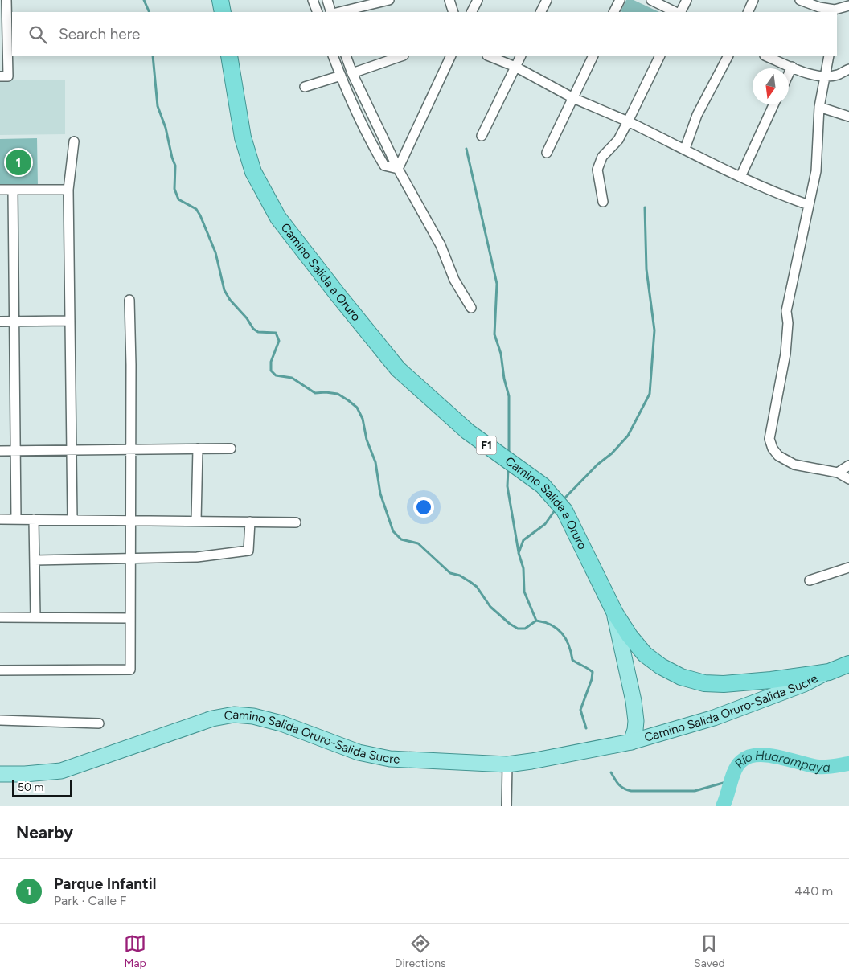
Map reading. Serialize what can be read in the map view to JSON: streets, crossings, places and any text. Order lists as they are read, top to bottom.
{
  "streets": {
    "highway": ["Camino Salida a Oruro", "F1"],
    "main road": ["Camino Salida Oruro-Salida Sucre"]
  },
  "crossings": [
    ["Camino Salida a Oruro", "Camino Salida Oruro-Salida Sucre"]
  ],
  "water": ["Río Huarampaya"],
  "scale_bar": "50 m",
  "north": "bottom",
  "page": {
    "search": "Search here",
    "pins": "1",
    "scale": "50 m",
    "heading": "Nearby",
    "list": [
      {
        "mark": "1",
        "name": "Parque Infantil",
        "note": "Park · Calle F",
        "value": "440 m"
      }
    ],
    "nav": ["Map", "Directions", "Saved"]
  }
}
